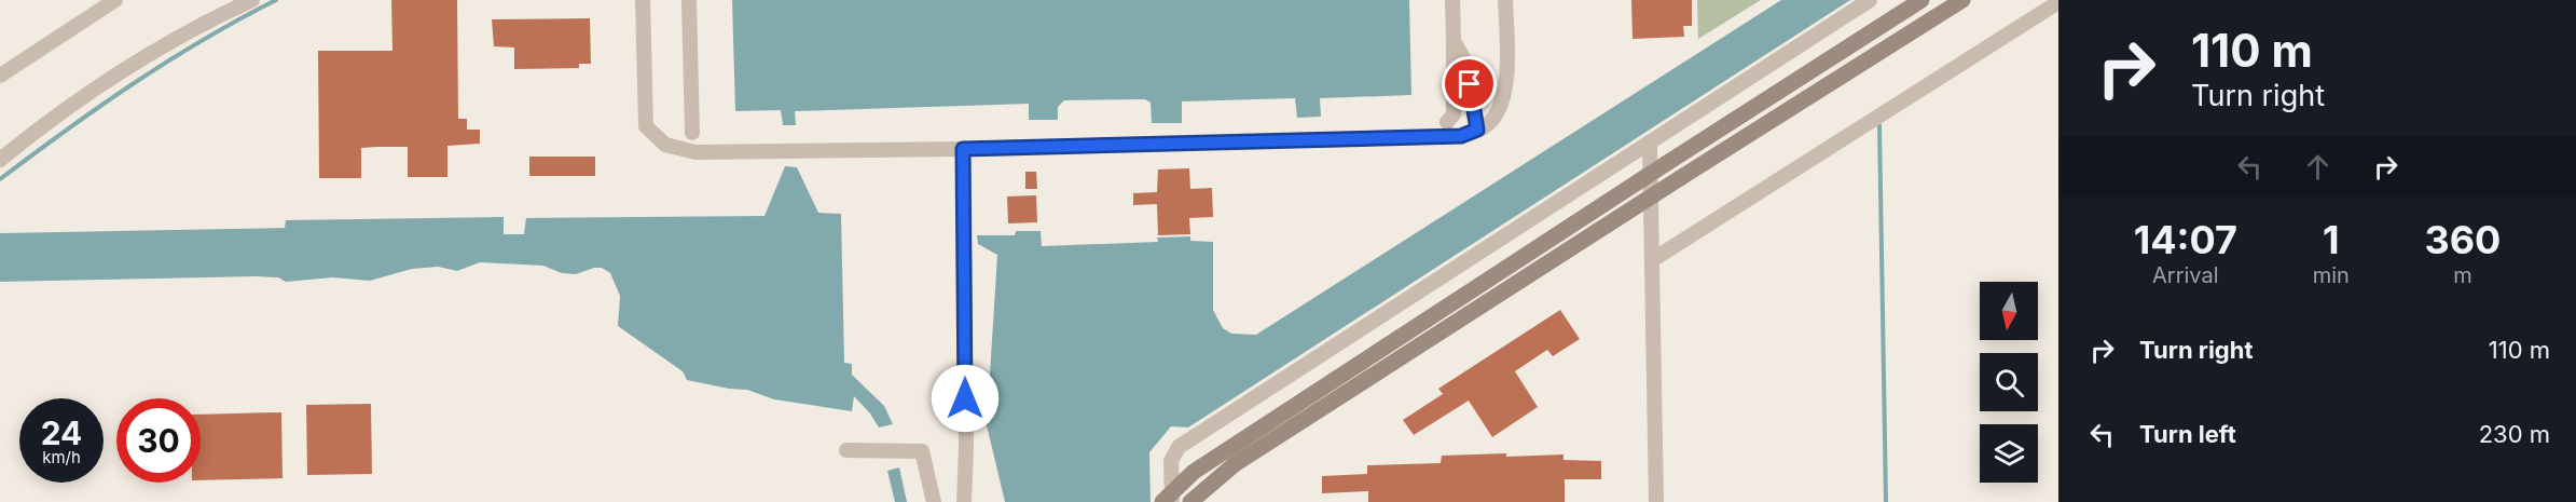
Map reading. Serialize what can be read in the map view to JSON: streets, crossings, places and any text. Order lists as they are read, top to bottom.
{
  "north": "bottom",
  "page": {
    "turn": ["110 m", "Turn right"],
    "eta": [
      "14:07",
      "Arrival",
      "1",
      "min",
      "360",
      "m"
    ],
    "list": [
      {
        "name": "Turn right",
        "value": "110 m"
      },
      {
        "name": "Turn left",
        "value": "230 m"
      }
    ],
    "speed": "24 km/h",
    "limit": "30"
  }
}
